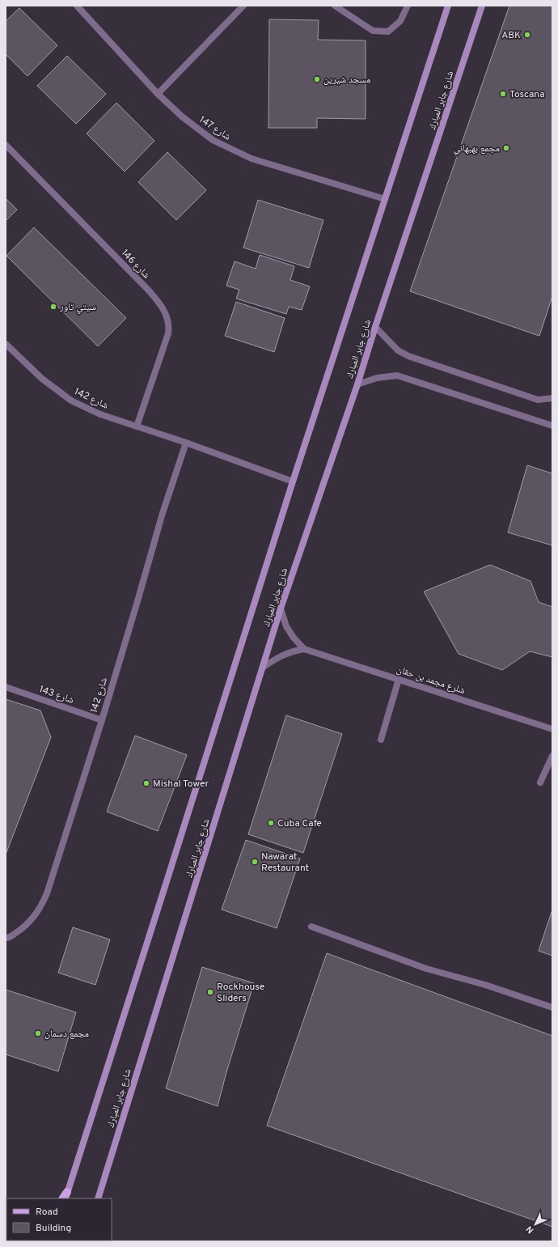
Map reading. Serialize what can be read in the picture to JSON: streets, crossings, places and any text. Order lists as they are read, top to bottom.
{
  "streets": {
    "main road": ["شارع جابر المبارك"],
    "street": [
      "شارع 147",
      "شارع 146",
      "شارع 142",
      "شلرع مجمد بن حقان",
      "شارع 143"
    ]
  },
  "crossings": [
    ["شارع جابر المبارك", "شارع 147"],
    ["شارع جابر المبارك", "شارع 142"],
    ["شارع 146", "شارع 142"],
    ["شارع 142", "شارع 143"]
  ],
  "places": [
    "ABK",
    "مسجد شيرين",
    "Toscana",
    "مجمع بهبهاني",
    "سيتي تاور",
    "Mishal Tower",
    "Cuba Cafe",
    "Nawarat Restaurant",
    "Rockhouse Sliders",
    "مجمع دسمان"
  ],
  "legend": ["Road", "Building"],
  "north": "bottom left"
}
